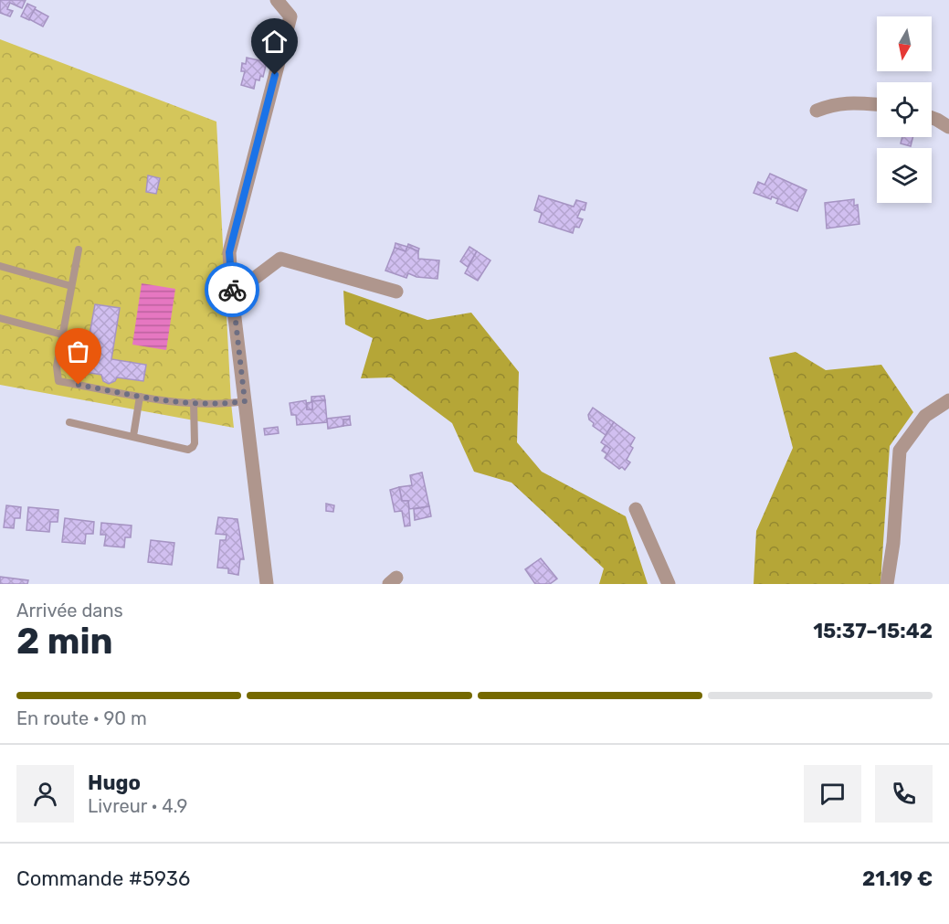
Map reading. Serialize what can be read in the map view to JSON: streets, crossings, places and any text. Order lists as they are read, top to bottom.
{
  "north": "bottom",
  "page": {
    "heading": ["2 min", "Arrivée dans", "15:37–15:42"],
    "panel": [
      "Hugo",
      "Livreur · 4.9",
      "Commande #5936",
      "21.19 €"
    ],
    "bar": "En route · 90 m"
  }
}
